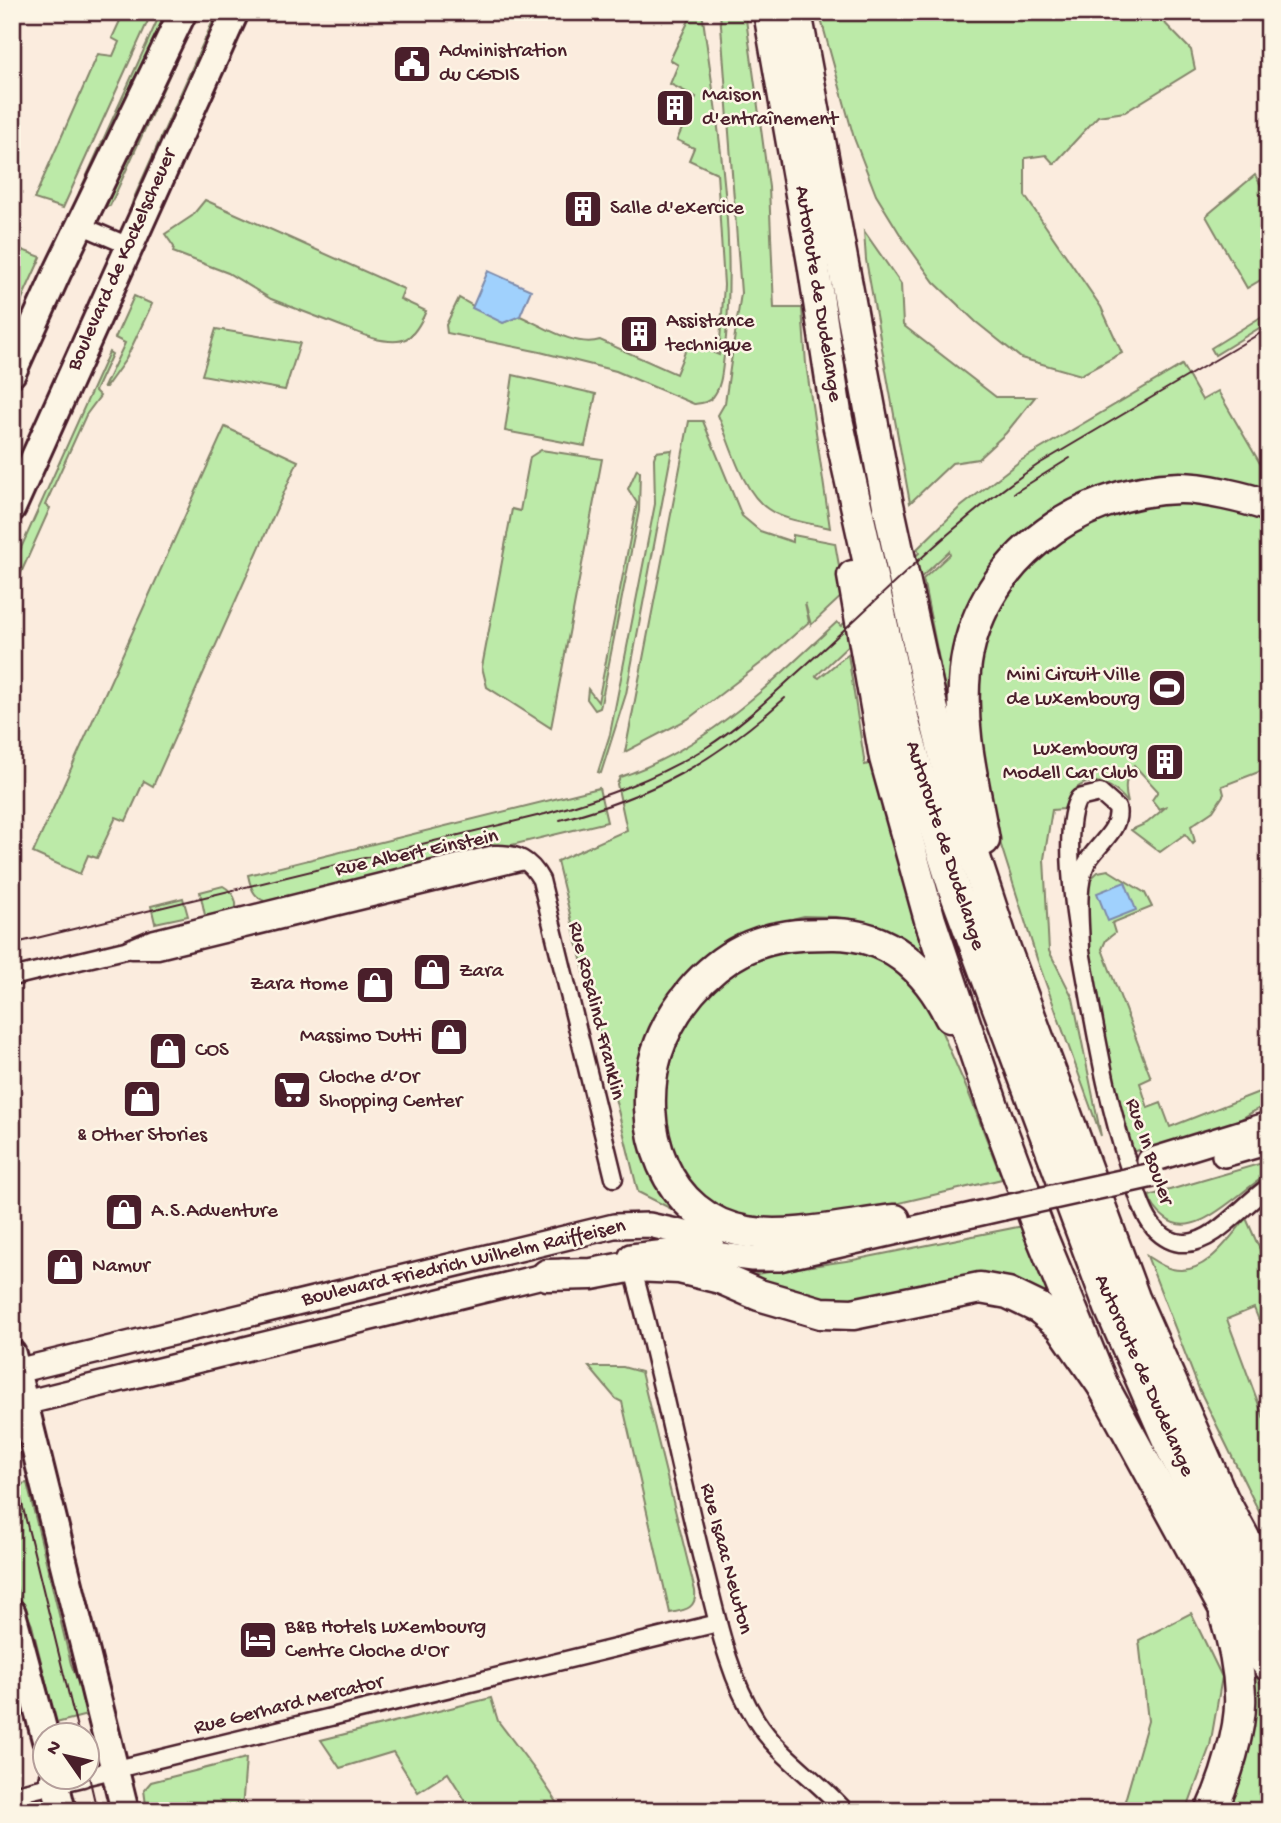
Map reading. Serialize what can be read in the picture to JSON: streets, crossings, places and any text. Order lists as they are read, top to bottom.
{
  "streets": {
    "highway": ["Autoroute de Dudelange"],
    "main road": ["Boulevard de Kockelscheuer", "Boulevard Friedrich Wilhelm Raiffeisen"],
    "street": [
      "Rue Albert Einstein",
      "Rue Rosalind Franklin",
      "Rue In Bouler",
      "Rue Isaac Newton",
      "Rue Gerhard Mercator"
    ]
  },
  "crossings": [
    ["Rue Albert Einstein", "Rue Rosalind Franklin"],
    ["Rue Isaac Newton", "Rue Gerhard Mercator"]
  ],
  "places": {
    "public building": ["Administration du CGDIS"],
    "building": [
      "Maison d'entraînement",
      "Salle d'exercice",
      "Assistance technique",
      "Luxembourg Modell Car Club"
    ],
    "sports": ["Mini Circuit Ville de Luxembourg"],
    "shop": [
      "Zara",
      "Zara Home",
      "Massimo Dutti",
      "COS",
      "& Other Stories",
      "A.S.Adventure",
      "Namur"
    ],
    "supermarket": ["Cloche d’Or Shopping Center"],
    "hotel": ["B&B Hotels Luxembourg Centre Cloche d'Or"]
  },
  "north": "top left"
}
